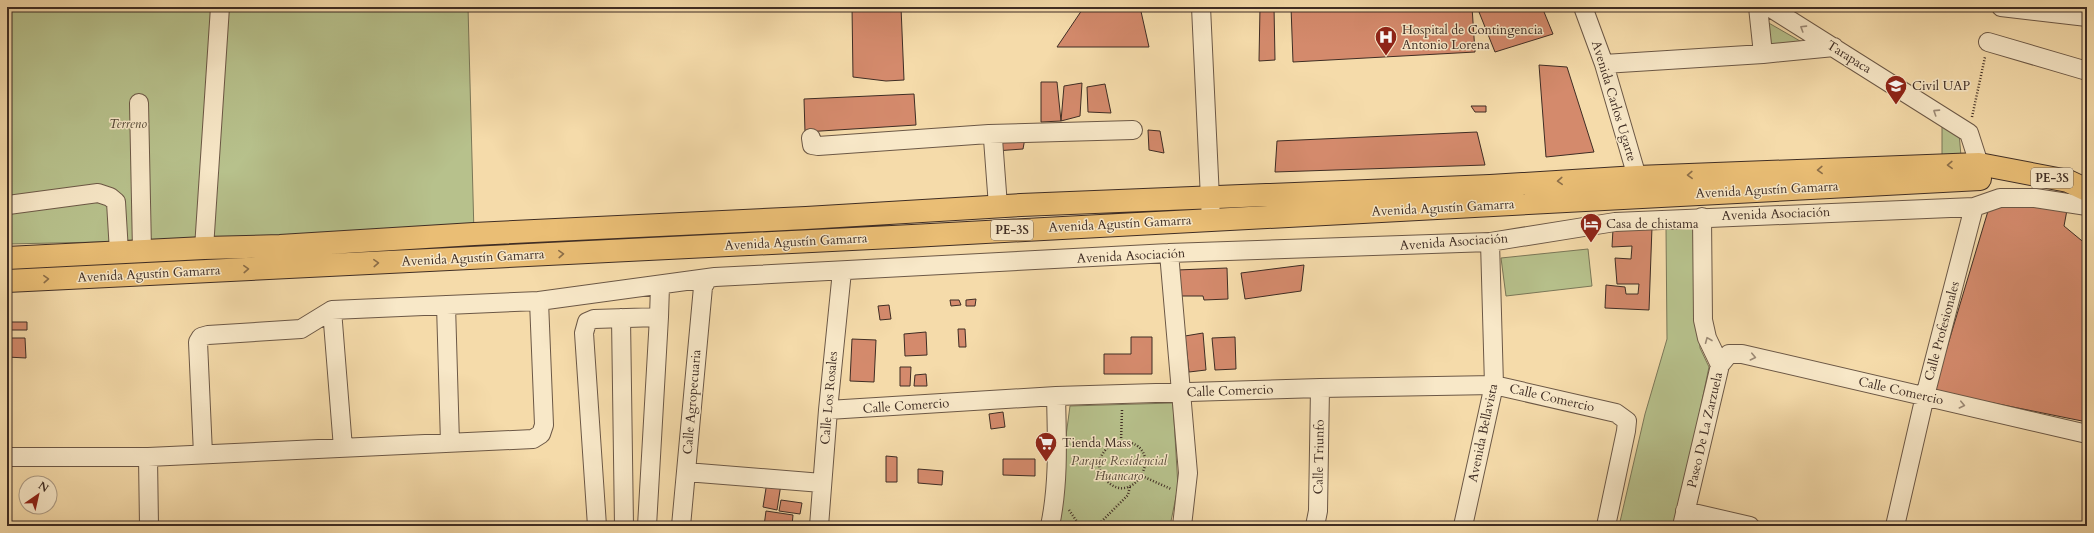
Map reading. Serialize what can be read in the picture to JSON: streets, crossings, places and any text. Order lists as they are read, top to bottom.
{
  "streets": {
    "highway": ["PE-3S", "Avenida Agustín Gamarra"],
    "street": [
      "Tarapaca",
      "Avenida Carlos Ugarte",
      "Avenida Asociación",
      "Calle Profesionales",
      "Calle Comercio",
      "Calle Los Rosales",
      "Calle Agropecuaria",
      "Paseo De La Zarzuela",
      "Avenida Bellavista",
      "Calle Triunfo"
    ]
  },
  "crossings": [
    ["Avenida Carlos Ugarte", "Avenida Agustín Gamarra"],
    ["Avenida Asociación", "Calle Profesionales"],
    ["Avenida Asociación", "Calle Los Rosales"],
    ["Avenida Asociación", "Calle Agropecuaria"],
    ["Avenida Asociación", "Paseo De La Zarzuela"],
    ["Avenida Asociación", "Avenida Bellavista"],
    ["Calle Profesionales", "Calle Comercio"],
    ["Calle Comercio", "Calle Los Rosales"],
    ["Calle Comercio", "Paseo De La Zarzuela"],
    ["Calle Comercio", "Avenida Bellavista"],
    ["Calle Comercio", "Calle Triunfo"]
  ],
  "one_way": ["Tarapaca", "Paseo De La Zarzuela"],
  "parks": ["Terreno", "Parque Residencial Huancaro"],
  "places": {
    "hospital": ["Hospital de Contingencia Antonio Lorena"],
    "school or university": ["Civil UAP"],
    "hotel": ["Casa de chistama"],
    "supermarket": ["Tienda Mass"]
  },
  "north": "top right"
}
